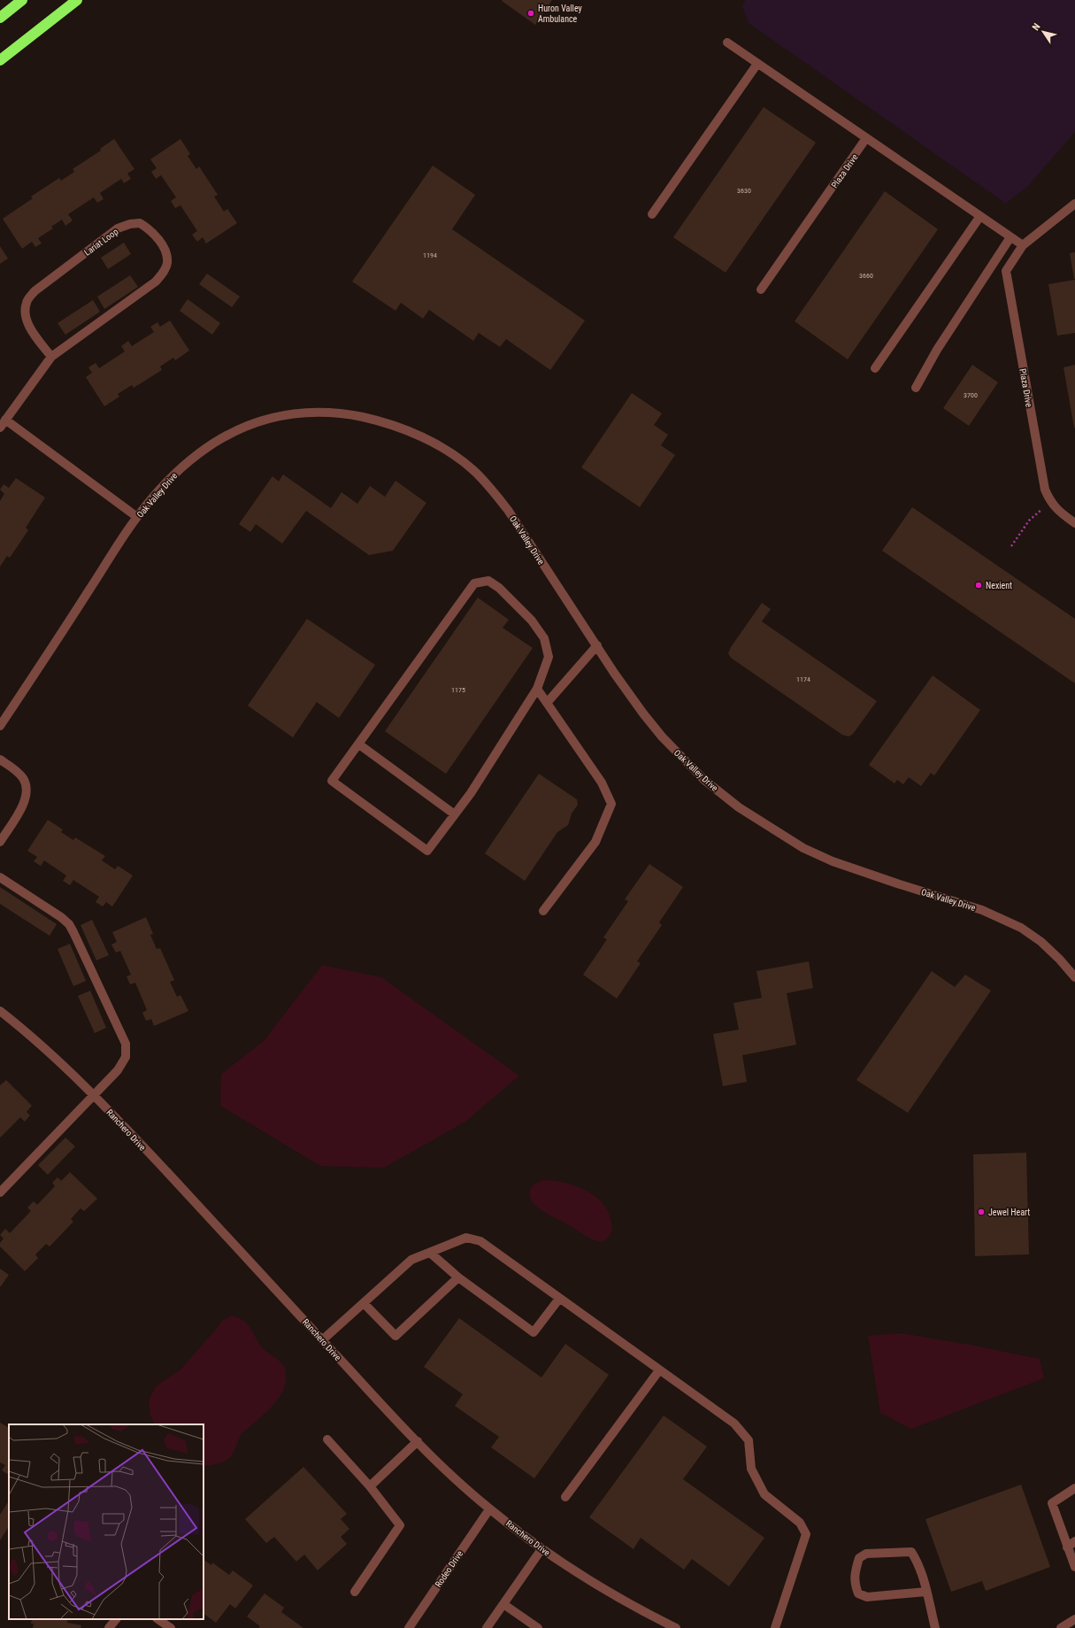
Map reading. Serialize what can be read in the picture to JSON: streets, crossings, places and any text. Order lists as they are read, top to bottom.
{
  "streets": {
    "street": [
      "Plaza Drive",
      "Lariat Loop",
      "Oak Valley Drive",
      "Ranchero Drive",
      "Rodeo Drive"
    ]
  },
  "crossings": [
    ["Ranchero Drive", "Rodeo Drive"]
  ],
  "places": ["Huron Valley Ambulance", "Nexient", "Jewel Heart"],
  "house_numbers": [
    "3630",
    "1194",
    "3660",
    "3700",
    "1174",
    "1175"
  ],
  "north": "top left"
}
